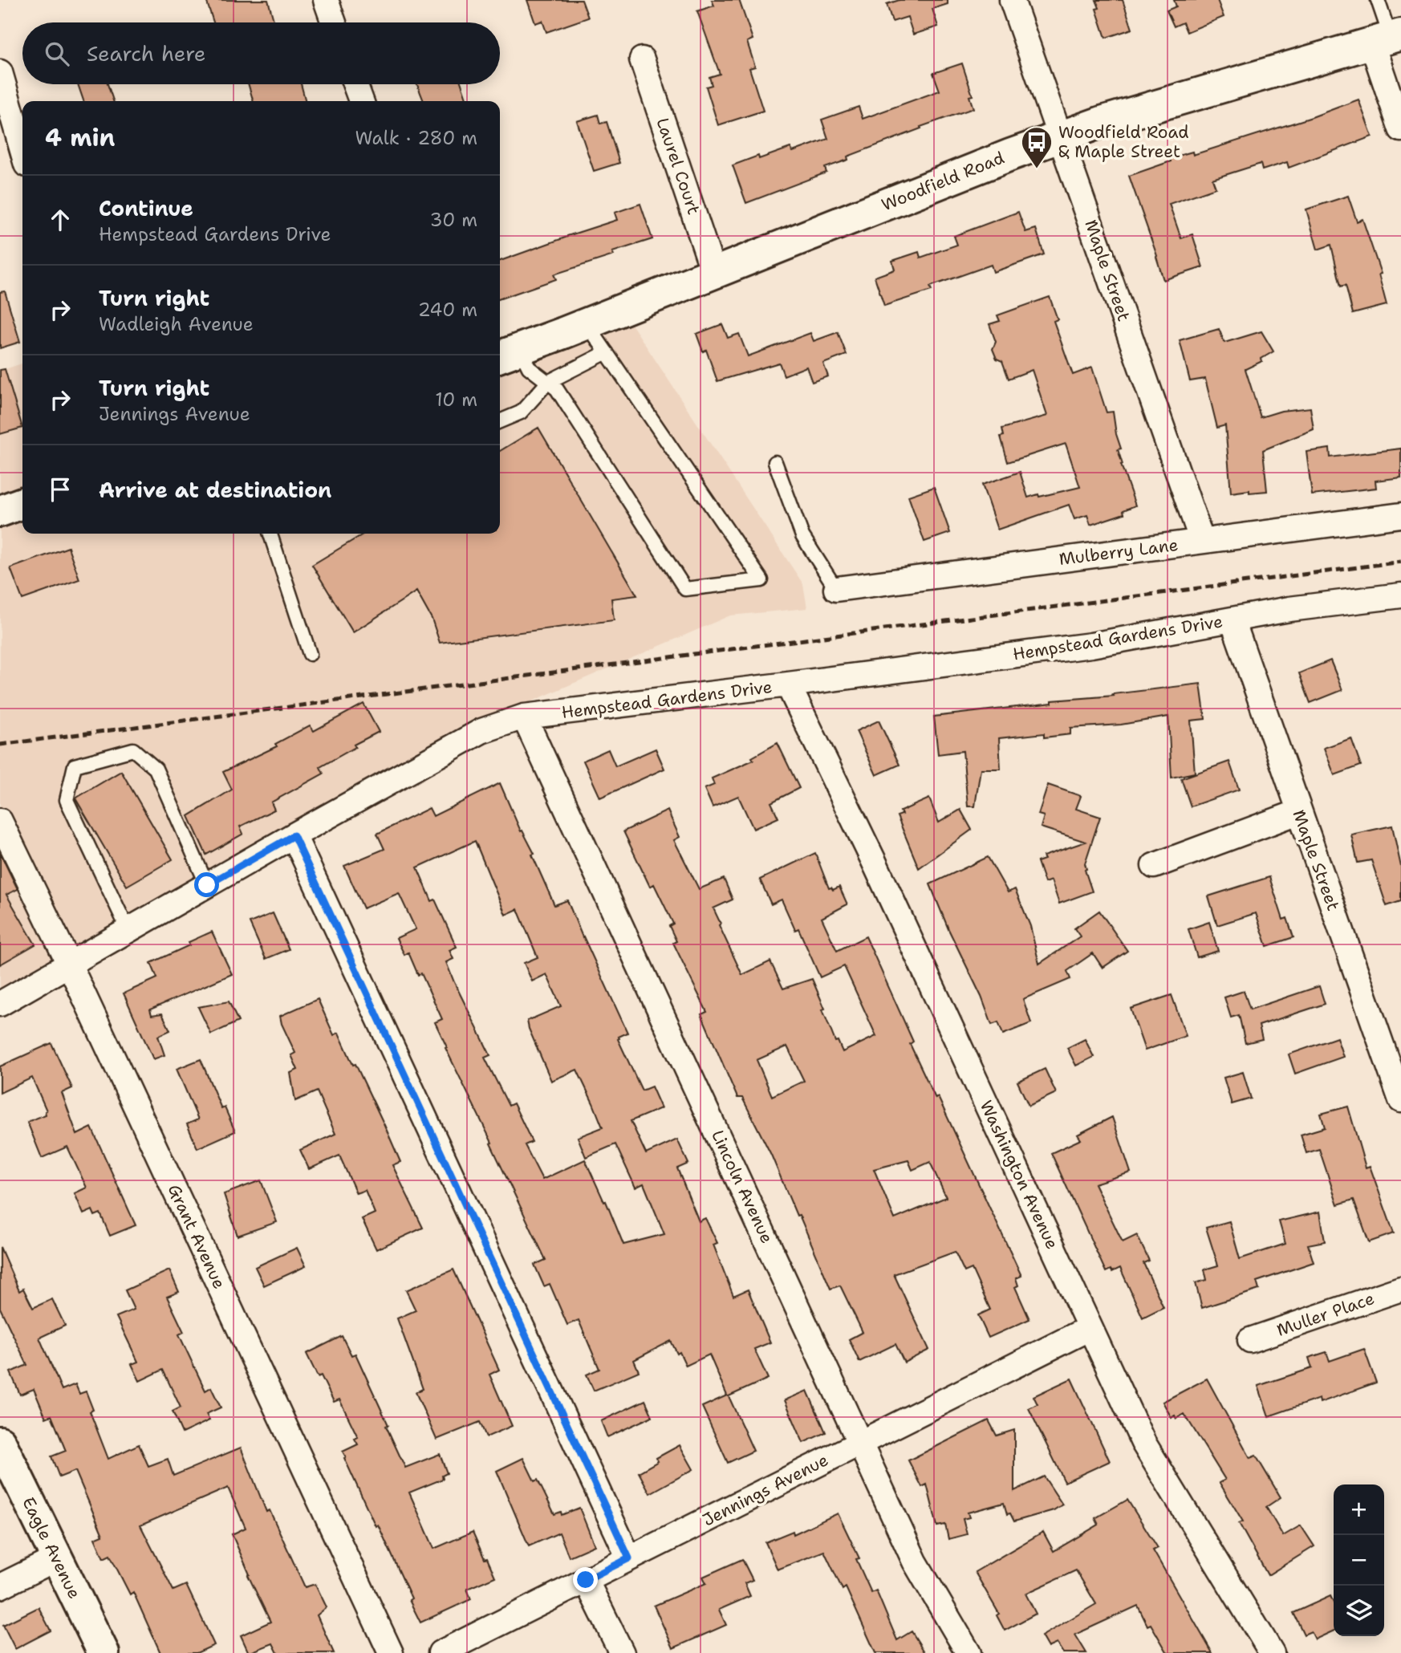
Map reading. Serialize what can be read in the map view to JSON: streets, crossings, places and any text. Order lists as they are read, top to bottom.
{
  "streets": {
    "main road": ["Woodfield Road", "Eagle Avenue"],
    "street": [
      "Laurel Court",
      "Maple Street",
      "Mulberry Lane",
      "Hempstead Gardens Drive",
      "Washington Avenue",
      "Lincoln Avenue",
      "Grant Avenue",
      "Muller Place",
      "Jennings Avenue"
    ]
  },
  "crossings": [
    ["Laurel Court", "Woodfield Road"],
    ["Woodfield Road", "Maple Street"],
    ["Maple Street", "Mulberry Lane"],
    ["Maple Street", "Hempstead Gardens Drive"],
    ["Hempstead Gardens Drive", "Washington Avenue"],
    ["Hempstead Gardens Drive", "Lincoln Avenue"],
    ["Hempstead Gardens Drive", "Grant Avenue"],
    ["Washington Avenue", "Jennings Avenue"],
    ["Lincoln Avenue", "Jennings Avenue"]
  ],
  "places": {
    "bus stop": ["Woodfield Road & Maple Street"]
  },
  "page": {
    "search": "Search here",
    "heading": ["4 min", "Walk · 280 m"],
    "list": [
      ["Continue", "Hempstead Gardens Drive", "30 m"],
      ["Turn right", "Wadleigh Avenue", "240 m"],
      ["Turn right", "Jennings Avenue", "10 m"],
      "Arrive at destination"
    ],
    "map_buttons": ["+", "−"]
  }
}
